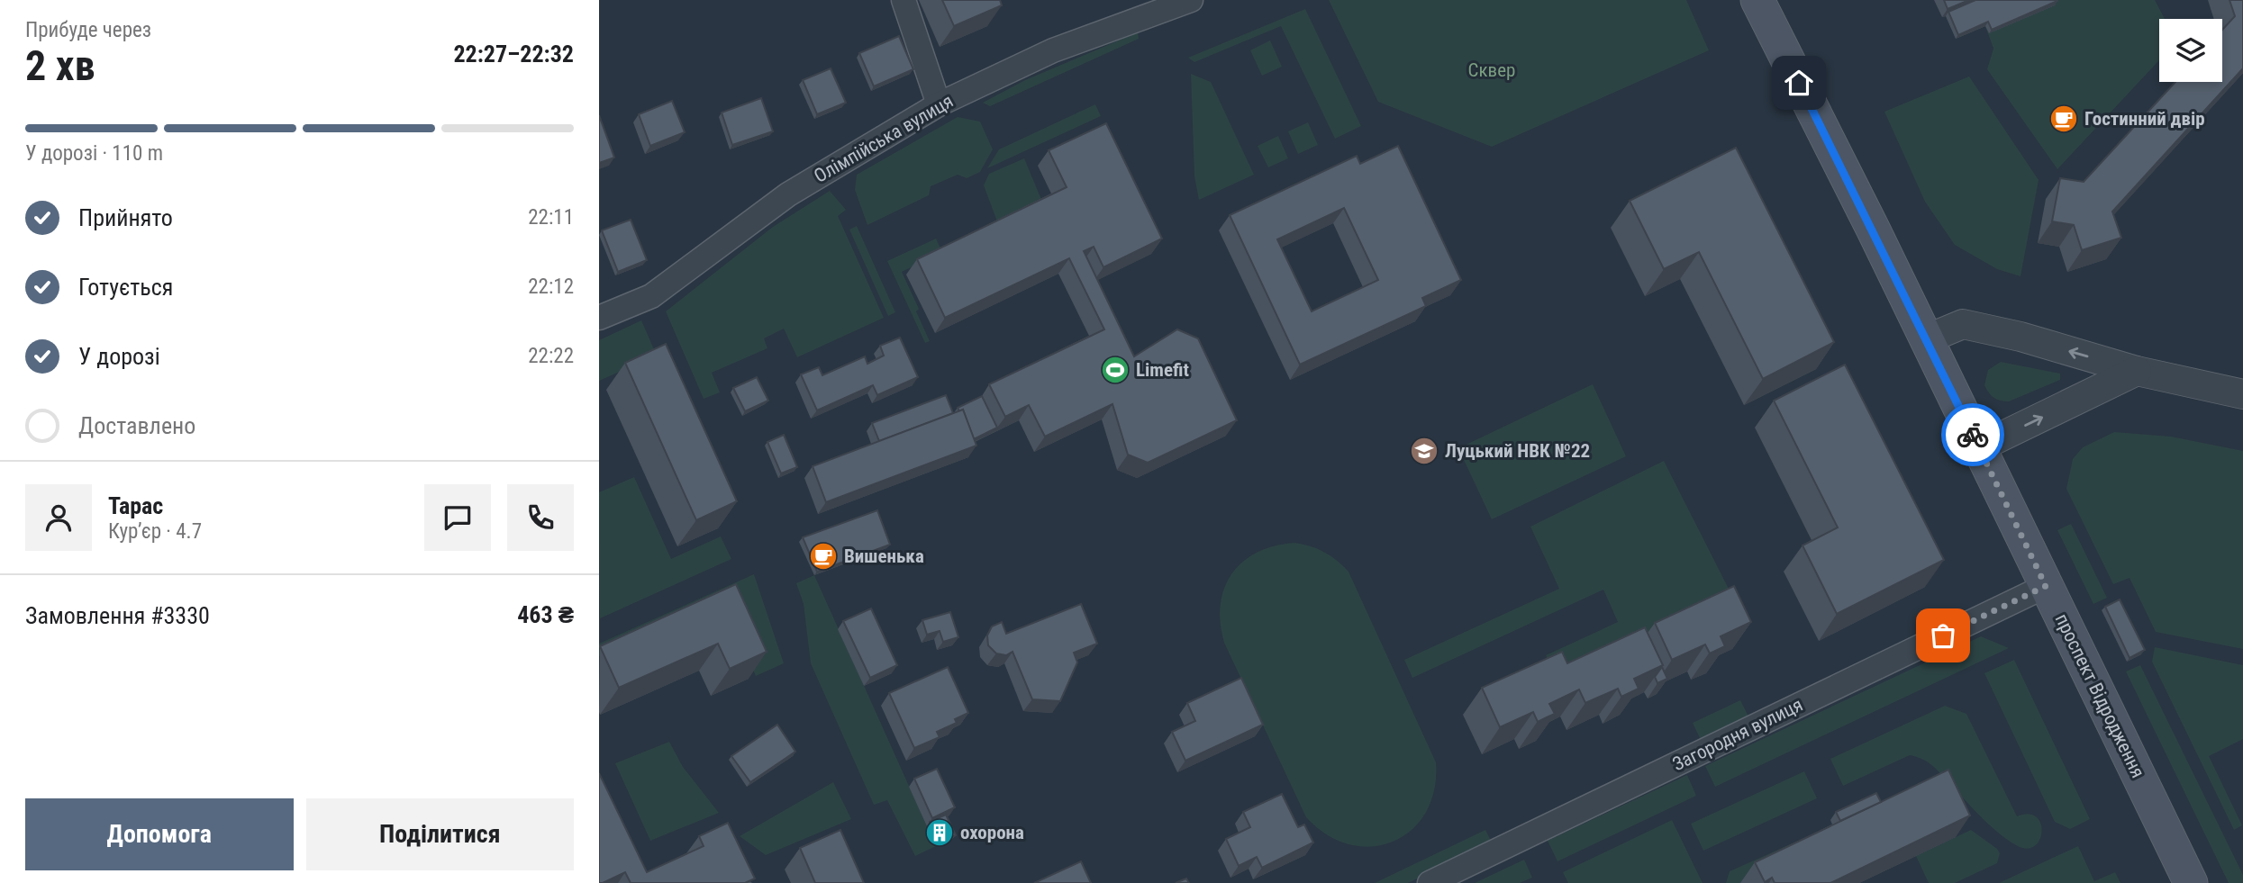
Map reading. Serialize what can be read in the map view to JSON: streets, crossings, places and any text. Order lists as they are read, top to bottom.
{
  "streets": {
    "main road": ["проспект Відродження"],
    "street": ["Олімпійська вулиця", "Загородня вулиця"]
  },
  "crossings": [
    ["проспект Відродження", "Загородня вулиця"]
  ],
  "parks": ["Сквер"],
  "places": {
    "cafe": ["Гостинний двір", "Вишенька"],
    "sports": ["Limefit"],
    "school or university": ["Луцький НВК №22"],
    "building": ["охорона"]
  },
  "page": {
    "heading": ["2 хв", "Прибуде через", "22:27–22:32"],
    "panel": [
      "Тарас",
      "Кур’єр · 4.7",
      "Замовлення #3330",
      "463 ₴"
    ],
    "bar": "У дорозі · 110 m",
    "list": [
      ["Прийнято", "22:11"],
      ["Готується", "22:12"],
      ["У дорозі", "22:22"],
      "Доставлено"
    ],
    "buttons": ["Допомога", "Поділитися"]
  }
}
